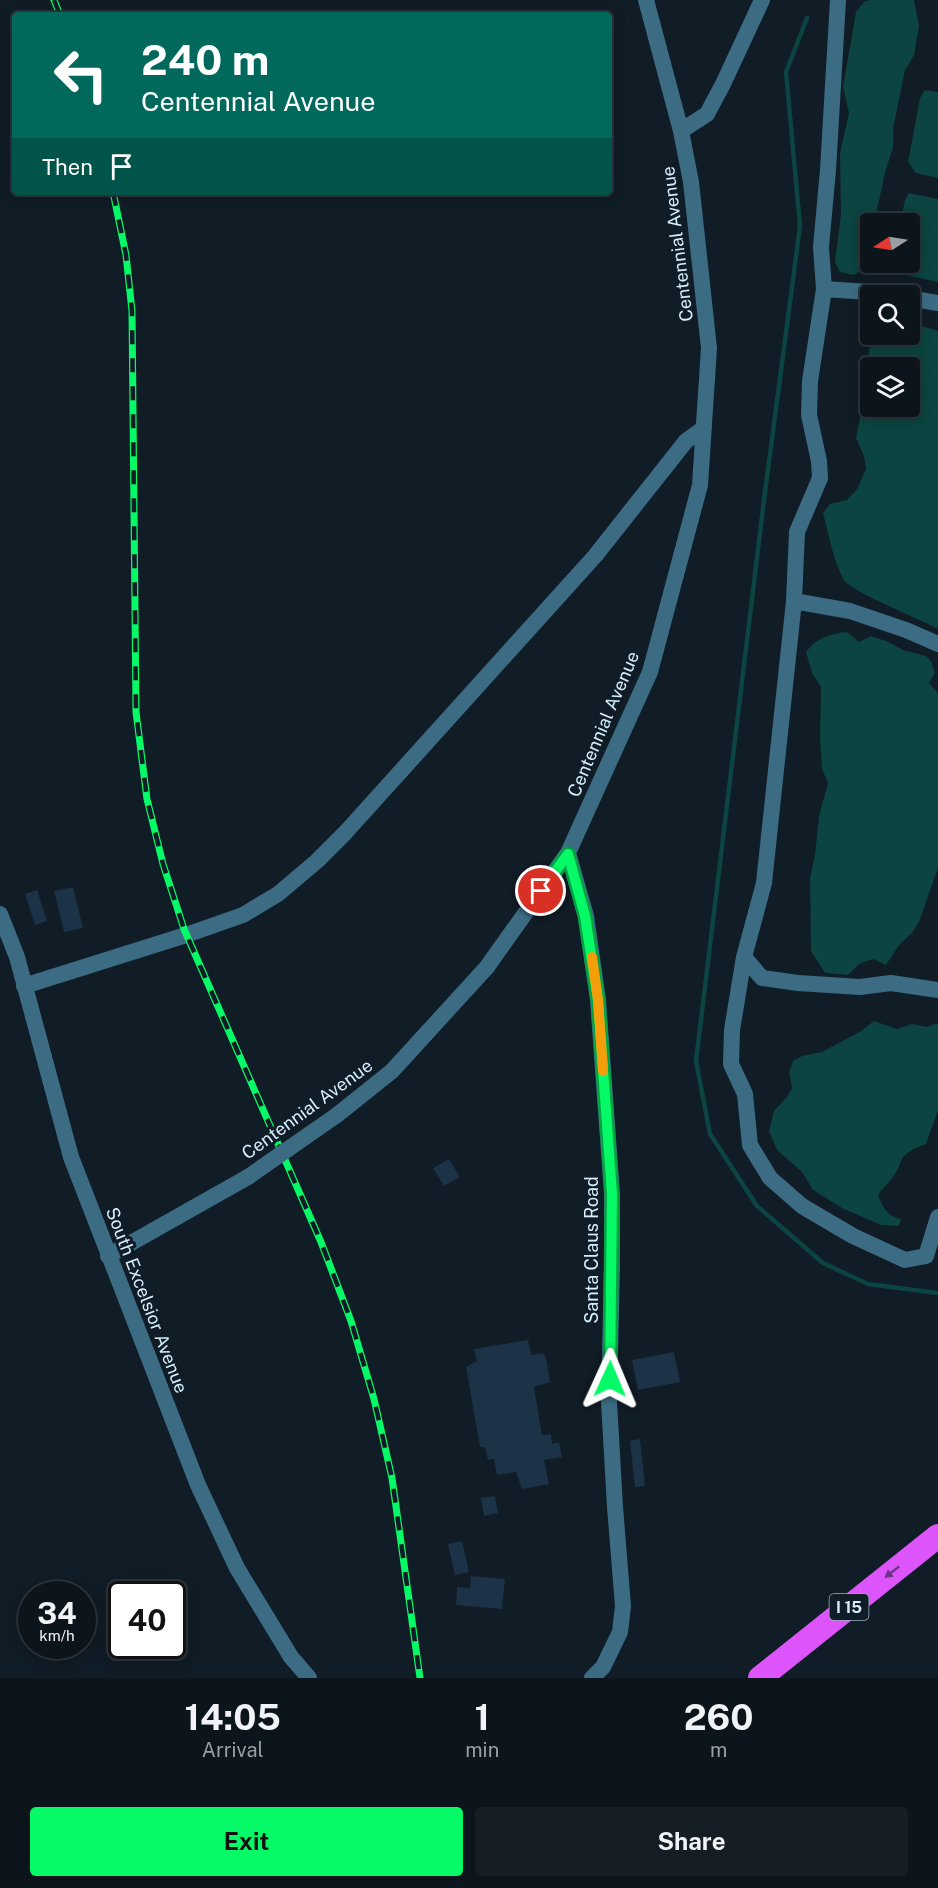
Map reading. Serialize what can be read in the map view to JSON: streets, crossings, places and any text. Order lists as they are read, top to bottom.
{
  "streets": {
    "highway": ["I 15"],
    "street": ["Centennial Avenue", "Santa Claus Road", "South Excelsior Avenue"]
  },
  "crossings": [
    ["Centennial Avenue", "Santa Claus Road"],
    ["Centennial Avenue", "South Excelsior Avenue"]
  ],
  "north": "left",
  "page": {
    "turn": ["240 m", "Centennial Avenue"],
    "then": "Then",
    "speed": "34 km/h",
    "limit": "40",
    "eta": [
      "14:05",
      "Arrival",
      "1",
      "min",
      "260",
      "m"
    ],
    "buttons": ["Exit", "Share"]
  }
}
